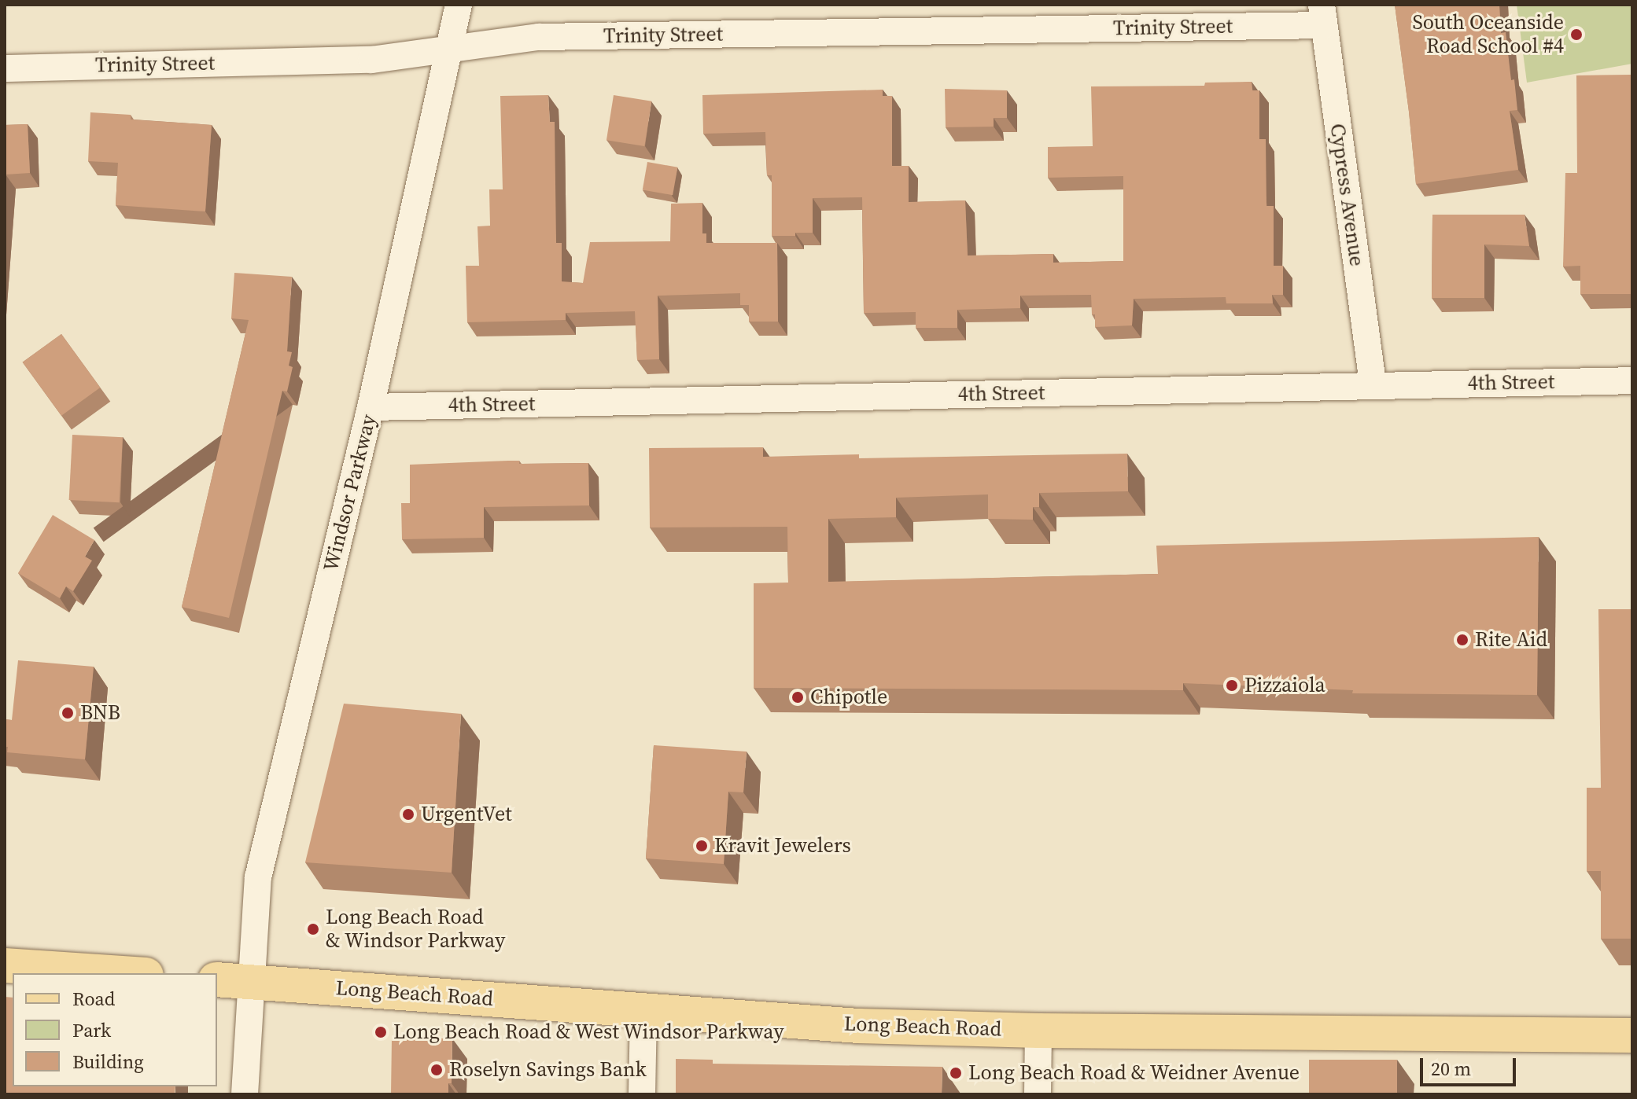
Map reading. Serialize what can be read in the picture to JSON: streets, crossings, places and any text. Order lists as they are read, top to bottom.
{
  "streets": {
    "main road": ["Long Beach Road"],
    "street": [
      "Trinity Street",
      "Cypress Avenue",
      "4th Street",
      "Windsor Parkway"
    ]
  },
  "crossings": [
    ["Trinity Street", "Cypress Avenue"],
    ["Trinity Street", "Windsor Parkway"],
    ["Cypress Avenue", "4th Street"],
    ["4th Street", "Windsor Parkway"],
    ["Windsor Parkway", "Long Beach Road"]
  ],
  "places": [
    "South Oceanside Road School #4",
    "Rite Aid",
    "Pizzaiola",
    "Chipotle",
    "BNB",
    "UrgentVet",
    "Kravit Jewelers",
    "Long Beach Road & Windsor Parkway",
    "Long Beach Road & West Windsor Parkway",
    "Roselyn Savings Bank",
    "Long Beach Road & Weidner Avenue"
  ],
  "legend": ["Road", "Park", "Building"],
  "scale_bar": "20 m"
}
